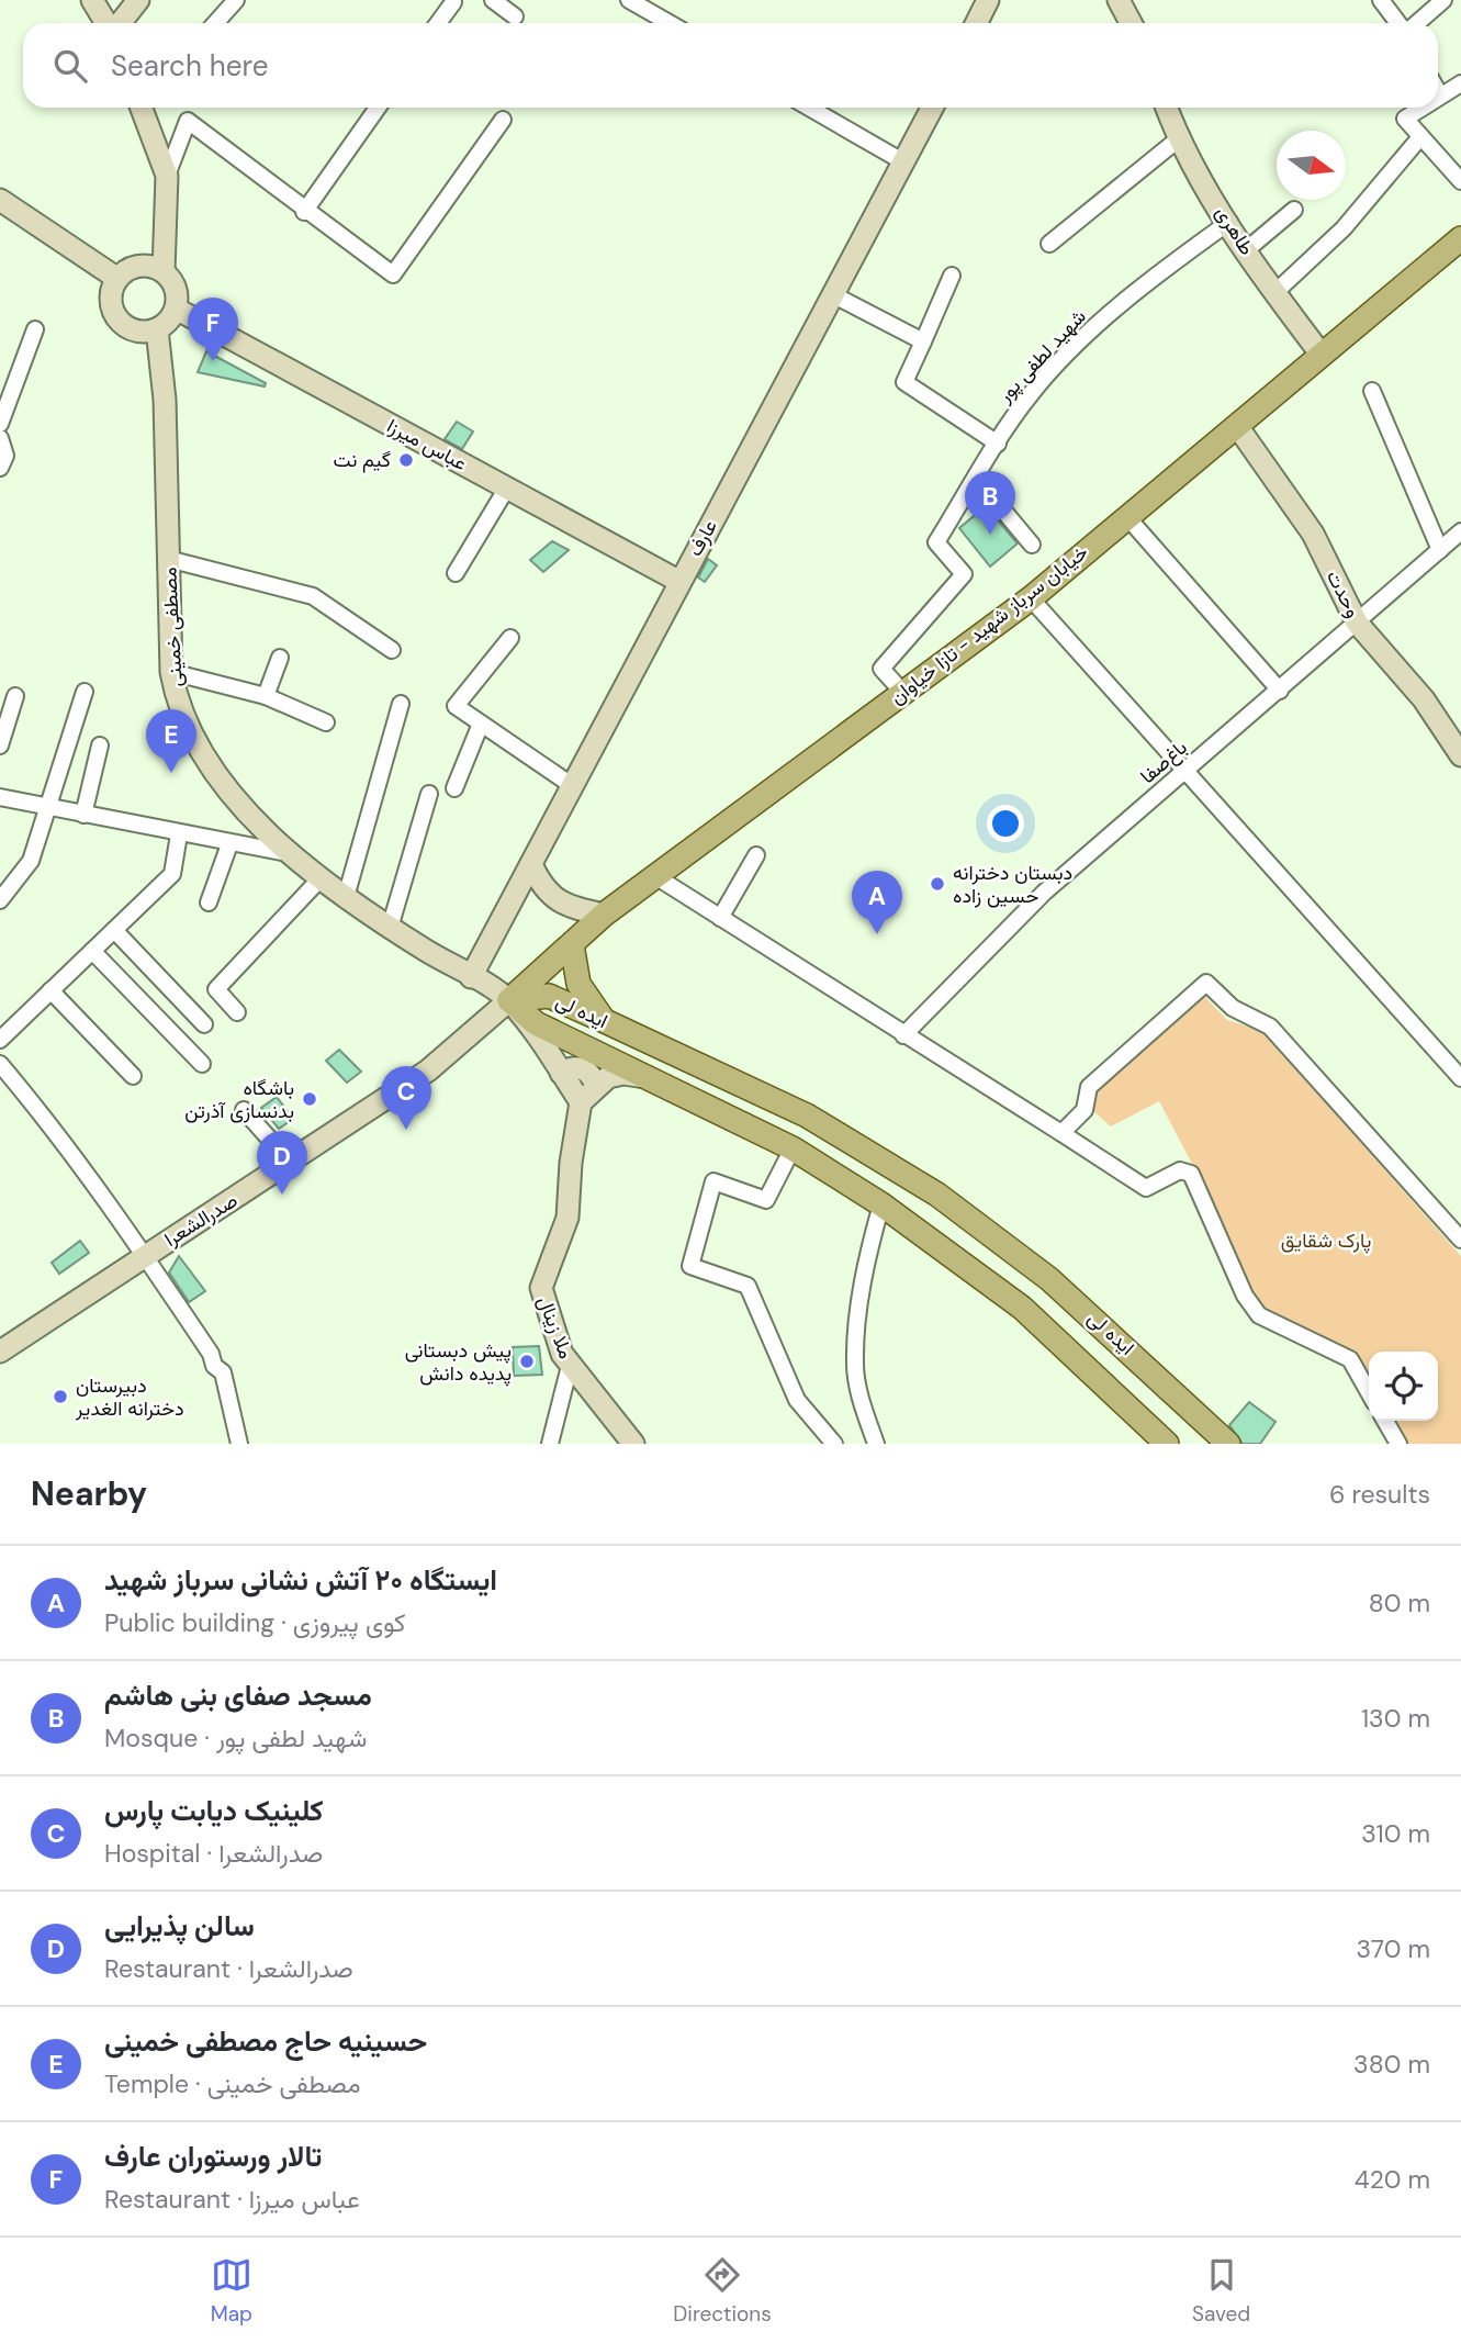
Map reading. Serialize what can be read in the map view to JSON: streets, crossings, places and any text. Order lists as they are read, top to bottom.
{
  "streets": {
    "main road": [
      "طاهری",
      "عباس میرزا",
      "عارف",
      "وحدت",
      "خیابان سرباز شهید - تازا خیاوان",
      "مصطفی خمینی",
      "ایده لى",
      "صدرالشعرا",
      "ملا زینال"
    ],
    "street": ["شهید لطفی پور", "باغ‌صفا"]
  },
  "crossings": [
    ["طاهری", "شهید لطفی پور"],
    ["طاهری", "خیابان سرباز شهید - تازا خیاوان"],
    ["شهید لطفی پور", "خیابان سرباز شهید - تازا خیاوان"],
    ["عباس میرزا", "عارف"],
    ["عباس میرزا", "مصطفی خمینی"],
    ["عارف", "مصطفی خمینی"],
    ["وحدت", "خیابان سرباز شهید - تازا خیاوان"],
    ["وحدت", "باغ‌صفا"],
    ["خیابان سرباز شهید - تازا خیاوان", "مصطفی خمینی"],
    ["خیابان سرباز شهید - تازا خیاوان", "ایده لى"],
    ["خیابان سرباز شهید - تازا خیاوان", "صدرالشعرا"],
    ["مصطفی خمینی", "ایده لى"],
    ["مصطفی خمینی", "صدرالشعرا"],
    ["ایده لى", "صدرالشعرا"]
  ],
  "parks": ["پارک شقایق"],
  "places": [
    "گیم نت",
    "دبستان دخترانه حسین زاده",
    "باشگاه بدنسازی آذرتن",
    "پیش دبستانی پدیده دانش",
    "دبیرستان دخترانه الغدیر"
  ],
  "north": "right",
  "page": {
    "search": "Search here",
    "pins": [
      "F",
      "B",
      "E",
      "A",
      "C",
      "D"
    ],
    "heading": ["Nearby", "6 results"],
    "list": [
      {
        "mark": "A",
        "name": "ایستگاه ۲۰ آتش نشانی سرباز شهید",
        "note": "Public building · کوی پیروزی",
        "value": "80 m"
      },
      {
        "mark": "B",
        "name": "مسجد صفای بنی هاشم",
        "note": "Mosque · شهید لطفی پور",
        "value": "130 m"
      },
      {
        "mark": "C",
        "name": "کلینیک دیابت پارس",
        "note": "Hospital · صدرالشعرا",
        "value": "310 m"
      },
      {
        "mark": "D",
        "name": "سالن پذیرایی",
        "note": "Restaurant · صدرالشعرا",
        "value": "370 m"
      },
      {
        "mark": "E",
        "name": "حسینیه حاج مصطفی خمینی",
        "note": "Temple · مصطفی خمینی",
        "value": "380 m"
      },
      {
        "mark": "F",
        "name": "تالار ورستوران عارف",
        "note": "Restaurant · عباس میرزا",
        "value": "420 m"
      }
    ],
    "nav": ["Map", "Directions", "Saved"]
  }
}
